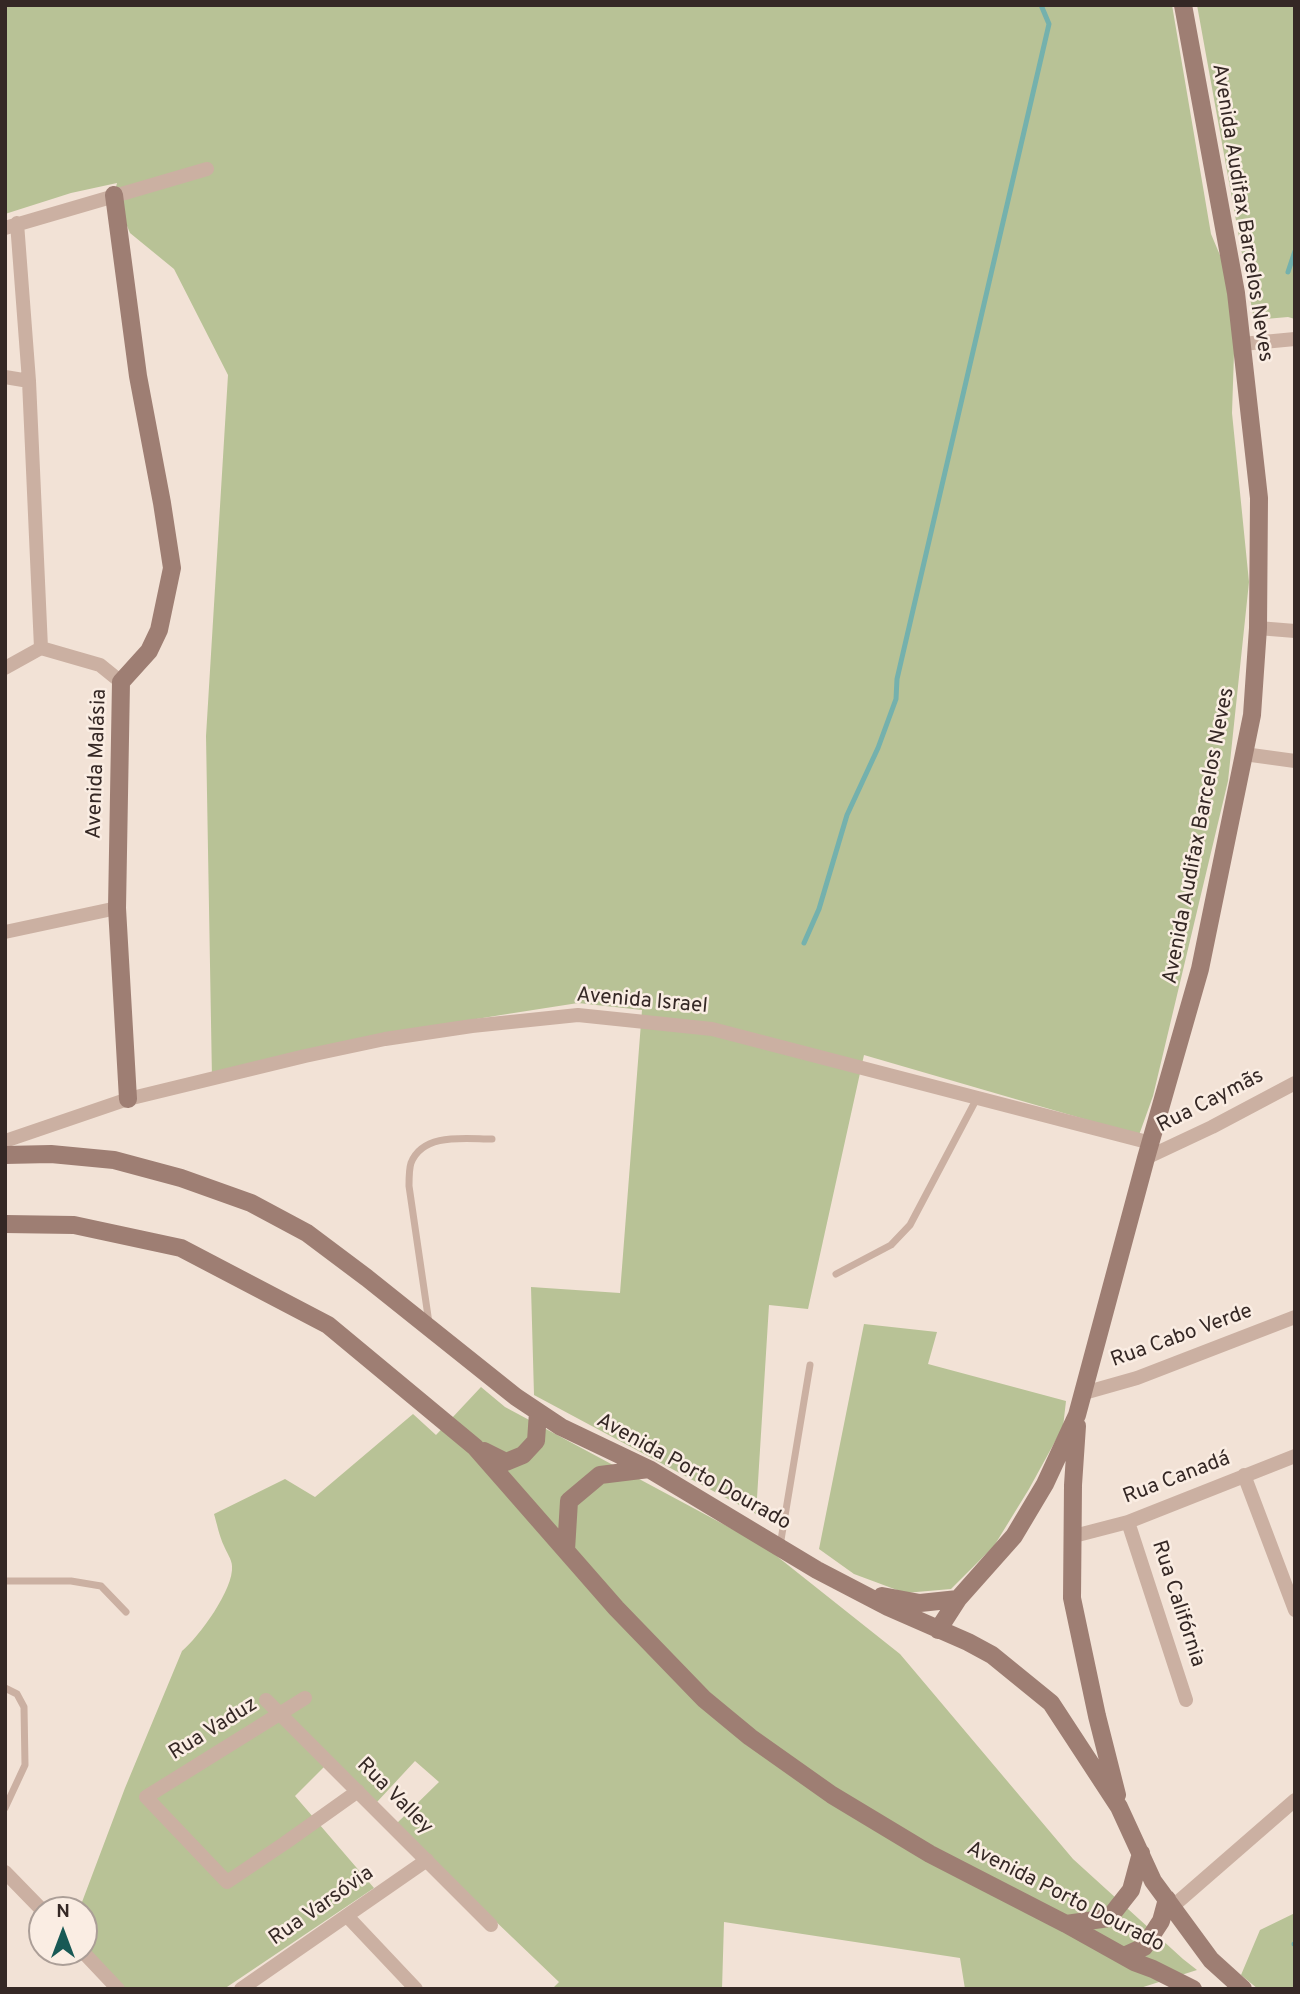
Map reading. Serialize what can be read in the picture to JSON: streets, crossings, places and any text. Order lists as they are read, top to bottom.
{
  "streets": {
    "main road": ["Avenida Audifax Barcelos Neves", "Avenida Malásia", "Avenida Porto Dourado"],
    "street": [
      "Avenida Israel",
      "Rua Caymãs",
      "Rua Cabo Verde",
      "Rua Canadá",
      "Rua Califórnia",
      "Rua Vaduz",
      "Rua Valley",
      "Rua Varsóvia"
    ]
  },
  "crossings": [
    ["Avenida Audifax Barcelos Neves", "Avenida Israel"],
    ["Avenida Audifax Barcelos Neves", "Rua Caymãs"],
    ["Avenida Audifax Barcelos Neves", "Rua Cabo Verde"],
    ["Avenida Audifax Barcelos Neves", "Avenida Porto Dourado"],
    ["Avenida Audifax Barcelos Neves", "Rua Canadá"],
    ["Avenida Malásia", "Avenida Israel"],
    ["Avenida Israel", "Rua Caymãs"],
    ["Rua Canadá", "Rua Califórnia"],
    ["Rua Vaduz", "Rua Valley"],
    ["Rua Valley", "Rua Varsóvia"]
  ],
  "north": "top"
}
